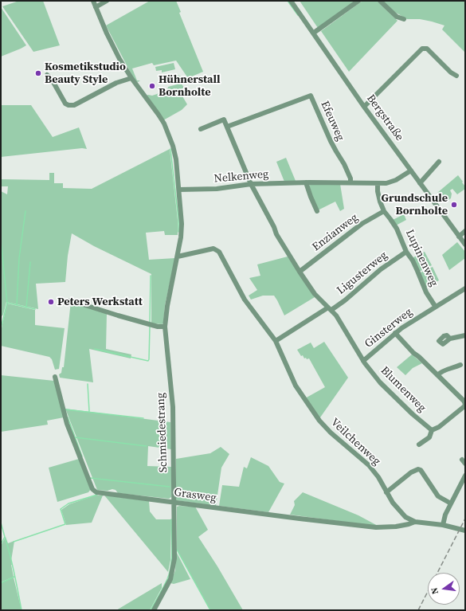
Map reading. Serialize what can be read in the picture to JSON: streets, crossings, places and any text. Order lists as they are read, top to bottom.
{
  "streets": {
    "street": [
      "Bergstraße",
      "Efeuweg",
      "Nelkenweg",
      "Enzianweg",
      "Lupinenweg",
      "Ligusterweg",
      "Ginsterweg",
      "Blumenweg",
      "Schmiedestrang",
      "Veilchenweg",
      "Grasweg"
    ]
  },
  "crossings": [
    ["Bergstraße", "Nelkenweg"],
    ["Efeuweg", "Nelkenweg"],
    ["Nelkenweg", "Lupinenweg"],
    ["Nelkenweg", "Ginsterweg"],
    ["Nelkenweg", "Schmiedestrang"],
    ["Enzianweg", "Lupinenweg"],
    ["Enzianweg", "Ginsterweg"],
    ["Lupinenweg", "Ligusterweg"],
    ["Lupinenweg", "Ginsterweg"],
    ["Ligusterweg", "Ginsterweg"],
    ["Ginsterweg", "Blumenweg"],
    ["Schmiedestrang", "Veilchenweg"],
    ["Schmiedestrang", "Grasweg"],
    ["Veilchenweg", "Grasweg"]
  ],
  "places": [
    "Kosmetikstudio Beauty Style",
    "Hühnerstall Bornholte",
    "Grundschule Bornholte",
    "Peters Werkstatt"
  ],
  "north": "left"
}
